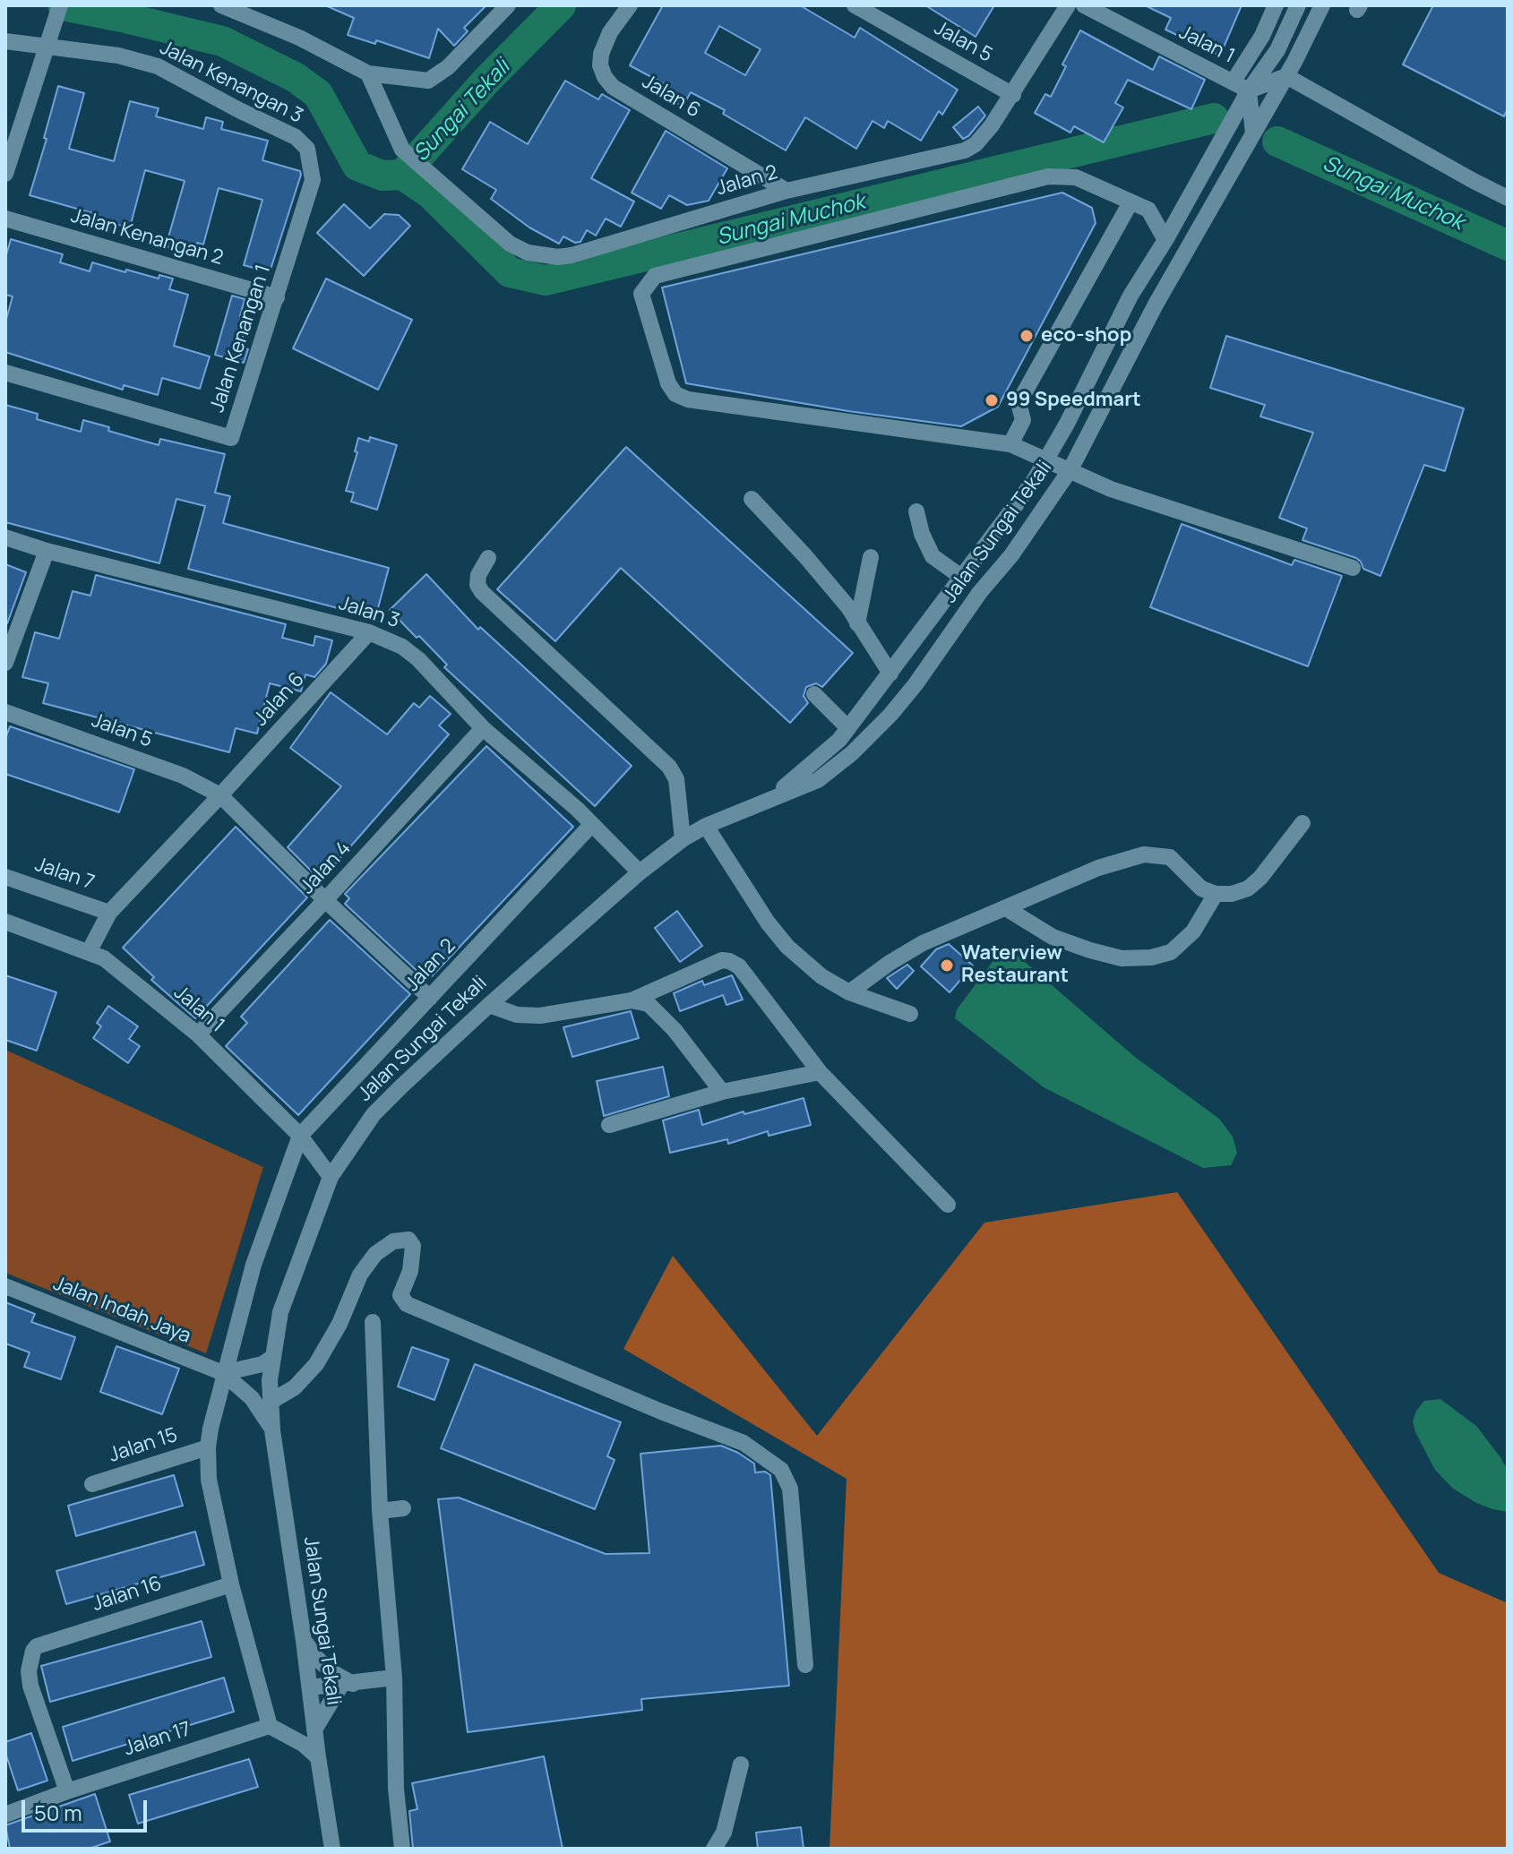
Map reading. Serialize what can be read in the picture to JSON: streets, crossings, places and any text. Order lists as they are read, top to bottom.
{
  "streets": {
    "street": [
      "Jalan 5",
      "Jalan 1",
      "Jalan Kenangan 3",
      "Jalan 6",
      "Jalan 2",
      "Jalan Kenangan 2",
      "Jalan Kenangan 1",
      "Jalan Sungai Tekali",
      "Jalan 3",
      "Jalan 4",
      "Jalan 7",
      "Jalan Indah Jaya",
      "Jalan 15",
      "Jalan 16",
      "Jalan 17"
    ]
  },
  "crossings": [
    ["Jalan 5", "Jalan 6"],
    ["Jalan 5", "Jalan 2"],
    ["Jalan 1", "Jalan 6"],
    ["Jalan 1", "Jalan 2"],
    ["Jalan 1", "Jalan Sungai Tekali"],
    ["Jalan 1", "Jalan 4"],
    ["Jalan Kenangan 3", "Jalan Kenangan 1"],
    ["Jalan 6", "Jalan 2"],
    ["Jalan 6", "Jalan 3"],
    ["Jalan 6", "Jalan 7"],
    ["Jalan 2", "Jalan 3"],
    ["Jalan Kenangan 2", "Jalan Kenangan 1"],
    ["Jalan Sungai Tekali", "Jalan 3"],
    ["Jalan Sungai Tekali", "Jalan Indah Jaya"],
    ["Jalan 3", "Jalan 4"],
    ["Jalan 16", "Jalan 17"]
  ],
  "water": ["Sungai Tekali", "Sungai Muchok"],
  "places": ["eco-shop", "99 Speedmart", "Waterview Restaurant"],
  "scale_bar": "50 m"
}
